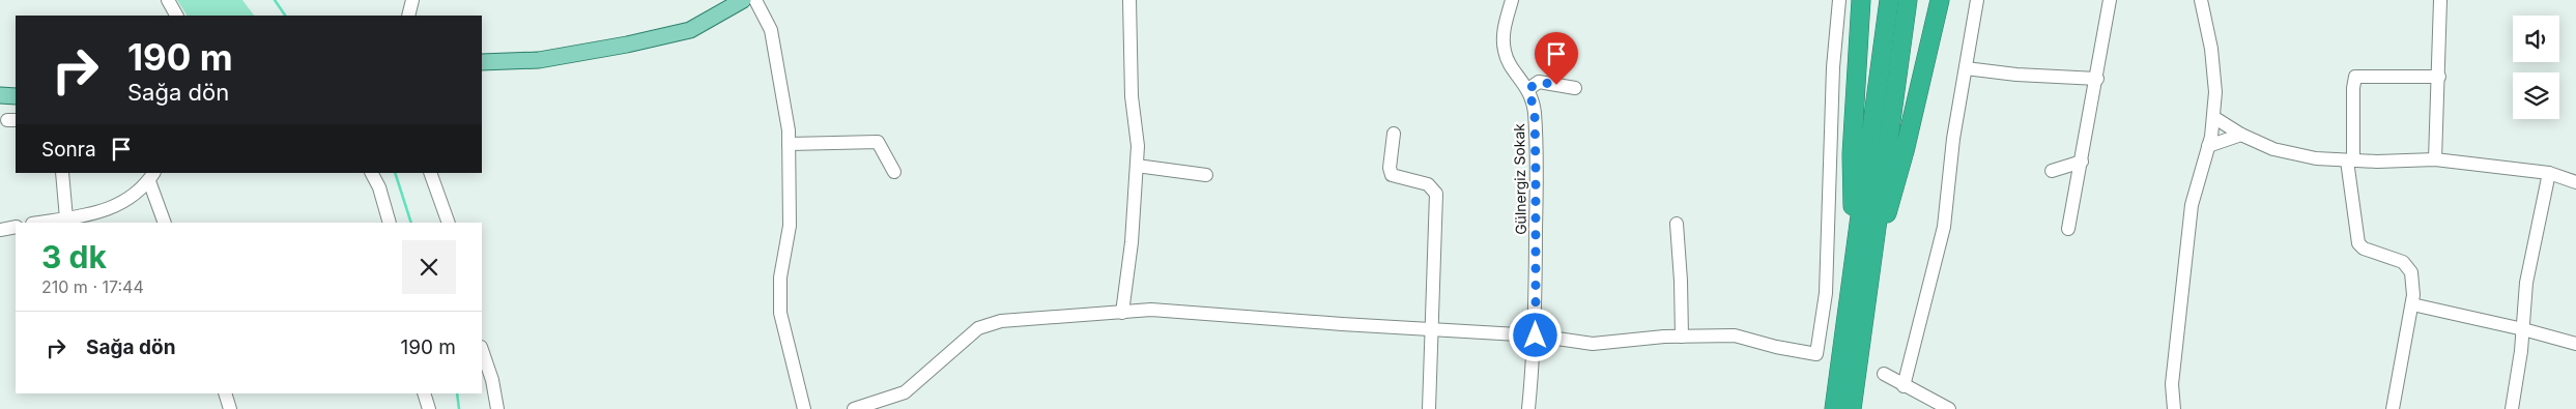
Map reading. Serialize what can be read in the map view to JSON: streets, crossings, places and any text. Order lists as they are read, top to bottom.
{
  "streets": {
    "street": ["Gülnergiz Sokak"]
  },
  "page": {
    "turn": ["190 m", "Sağa dön"],
    "then": "Sonra",
    "heading": ["3 dk", "210 m · 17:44"],
    "list": [
      {
        "name": "Sağa dön",
        "value": "190 m"
      }
    ]
  }
}
